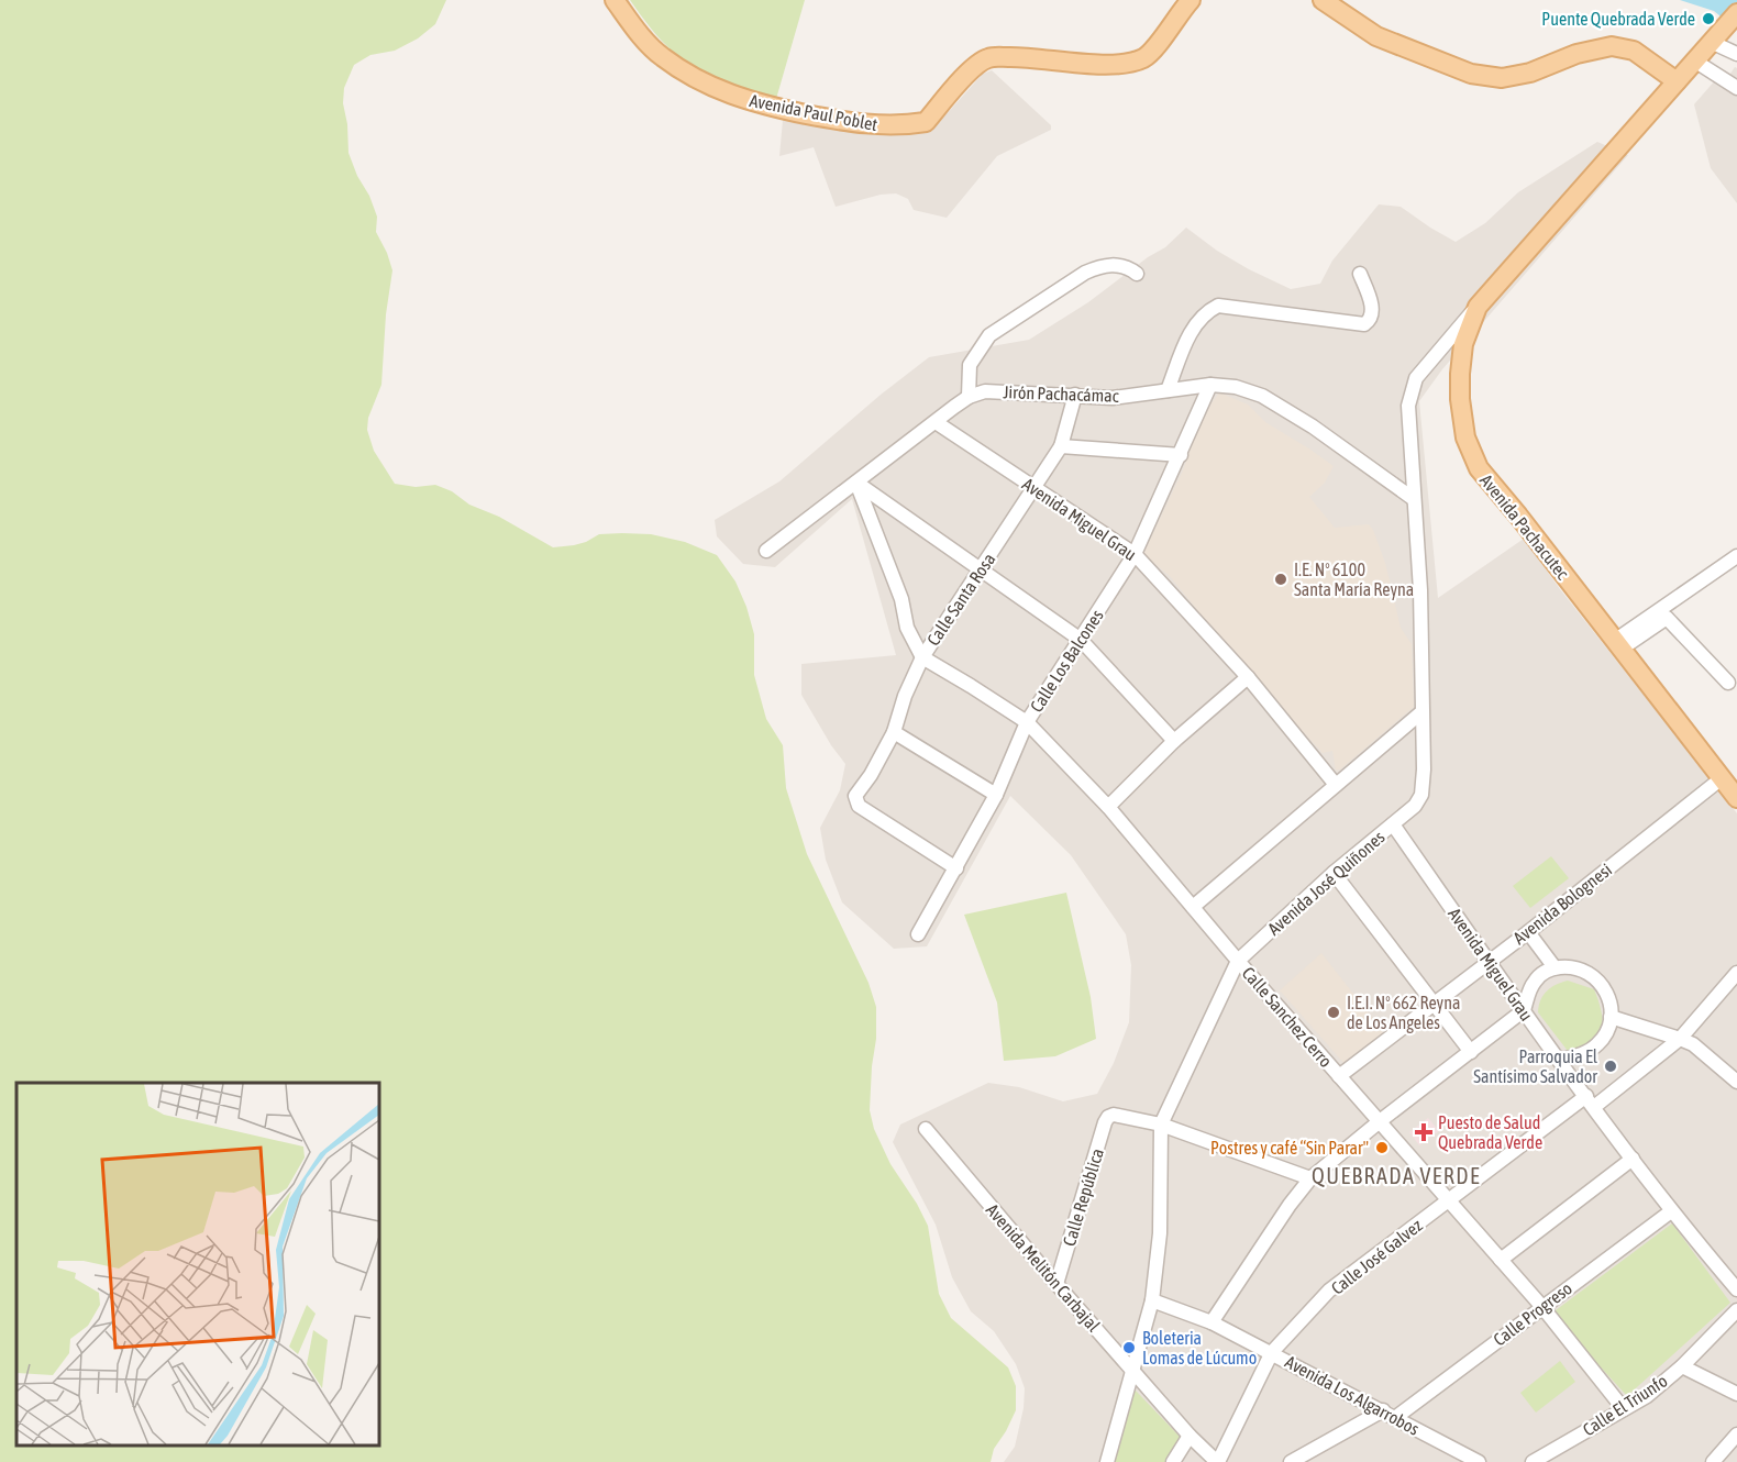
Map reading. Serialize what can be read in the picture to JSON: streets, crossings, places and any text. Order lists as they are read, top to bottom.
{
  "streets": {
    "main road": ["Avenida Paul Poblet", "Avenida Pachacutec"],
    "street": [
      "Jirón Pachacámac",
      "Avenida Miguel Grau",
      "Calle Santa Rosa",
      "Calle Los Balcones",
      "Avenida José Quiñones",
      "Avenida Bolognesi",
      "Calle Sanchez Cerro",
      "Calle República",
      "Calle José Galvez",
      "Avenida Melitón Carbajal",
      "Calle Progreso",
      "Avenida Los Algarrobos",
      "Calle El Triunfo"
    ]
  },
  "crossings": [
    ["Jirón Pachacámac", "Avenida Miguel Grau"],
    ["Jirón Pachacámac", "Calle Santa Rosa"],
    ["Jirón Pachacámac", "Calle Los Balcones"],
    ["Jirón Pachacámac", "Avenida José Quiñones"],
    ["Avenida Miguel Grau", "Calle Santa Rosa"],
    ["Avenida Miguel Grau", "Calle Los Balcones"],
    ["Avenida Miguel Grau", "Avenida José Quiñones"],
    ["Avenida Miguel Grau", "Avenida Bolognesi"],
    ["Avenida Miguel Grau", "Calle José Galvez"],
    ["Avenida Miguel Grau", "Calle Progreso"],
    ["Avenida Pachacutec", "Avenida José Quiñones"],
    ["Avenida Pachacutec", "Avenida Bolognesi"],
    ["Calle Santa Rosa", "Calle Los Balcones"],
    ["Calle Santa Rosa", "Calle Sanchez Cerro"],
    ["Calle Los Balcones", "Calle Sanchez Cerro"],
    ["Avenida José Quiñones", "Calle Sanchez Cerro"],
    ["Avenida José Quiñones", "Calle República"],
    ["Avenida José Quiñones", "Avenida Melitón Carbajal"],
    ["Avenida José Quiñones", "Avenida Los Algarrobos"],
    ["Avenida Bolognesi", "Calle Sanchez Cerro"],
    ["Calle Sanchez Cerro", "Calle José Galvez"],
    ["Calle Sanchez Cerro", "Calle Progreso"],
    ["Calle Sanchez Cerro", "Calle El Triunfo"],
    ["Calle República", "Avenida Melitón Carbajal"],
    ["Calle José Galvez", "Avenida Melitón Carbajal"],
    ["Calle José Galvez", "Avenida Los Algarrobos"],
    ["Calle Progreso", "Avenida Los Algarrobos"]
  ],
  "districts": ["QUEBRADA VERDE"],
  "places": {
    "other": [
      "Puente Quebrada Verde",
      "I.E. N° 6100 Santa María Reyna",
      "I.E.I. N° 662 Reyna de Los Angeles",
      "Parroquia El Santísimo Salvador",
      "Postres y café “Sin Parar\"",
      "Boleteria Lomas de Lúcumo"
    ],
    "health": ["Puesto de Salud Quebrada Verde"]
  }
}
